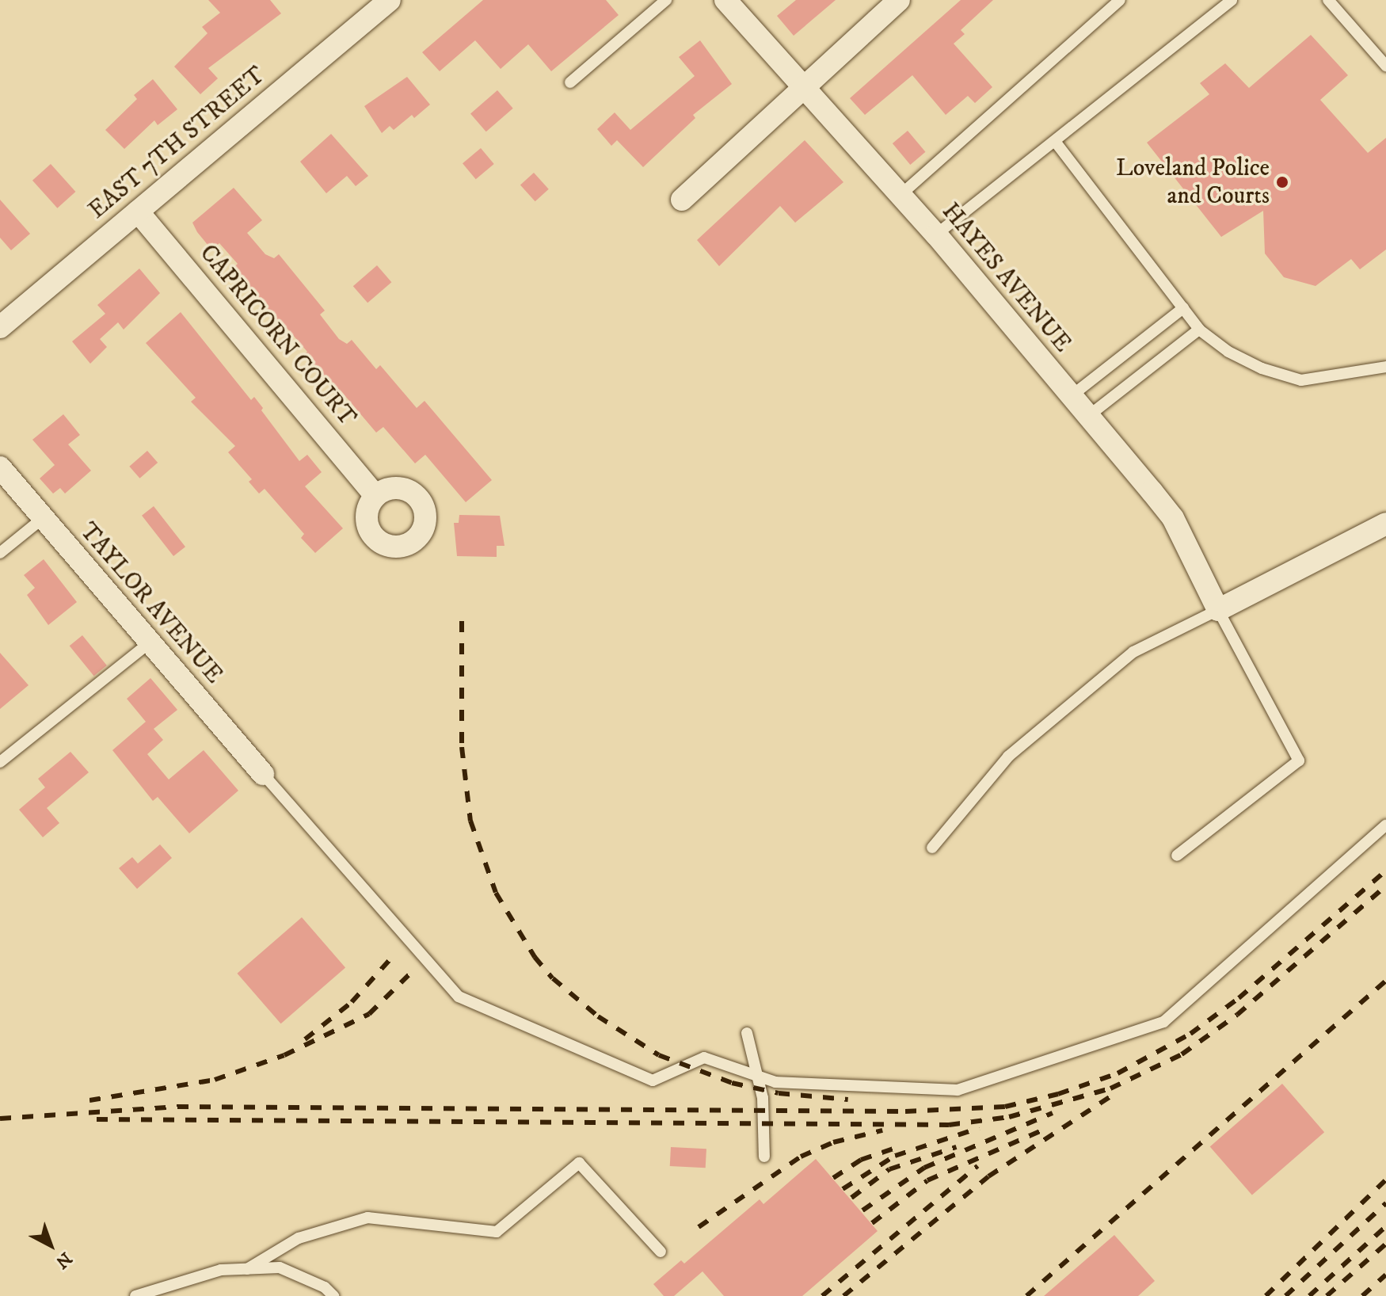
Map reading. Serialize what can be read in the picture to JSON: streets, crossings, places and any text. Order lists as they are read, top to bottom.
{
  "streets": {
    "street": [
      "EAST 7TH STREET",
      "HAYES AVENUE",
      "CAPRICORN COURT",
      "TAYLOR AVENUE"
    ]
  },
  "crossings": [
    ["EAST 7TH STREET", "CAPRICORN COURT"]
  ],
  "places": ["Loveland Police and Courts"],
  "north": "bottom right"
}
